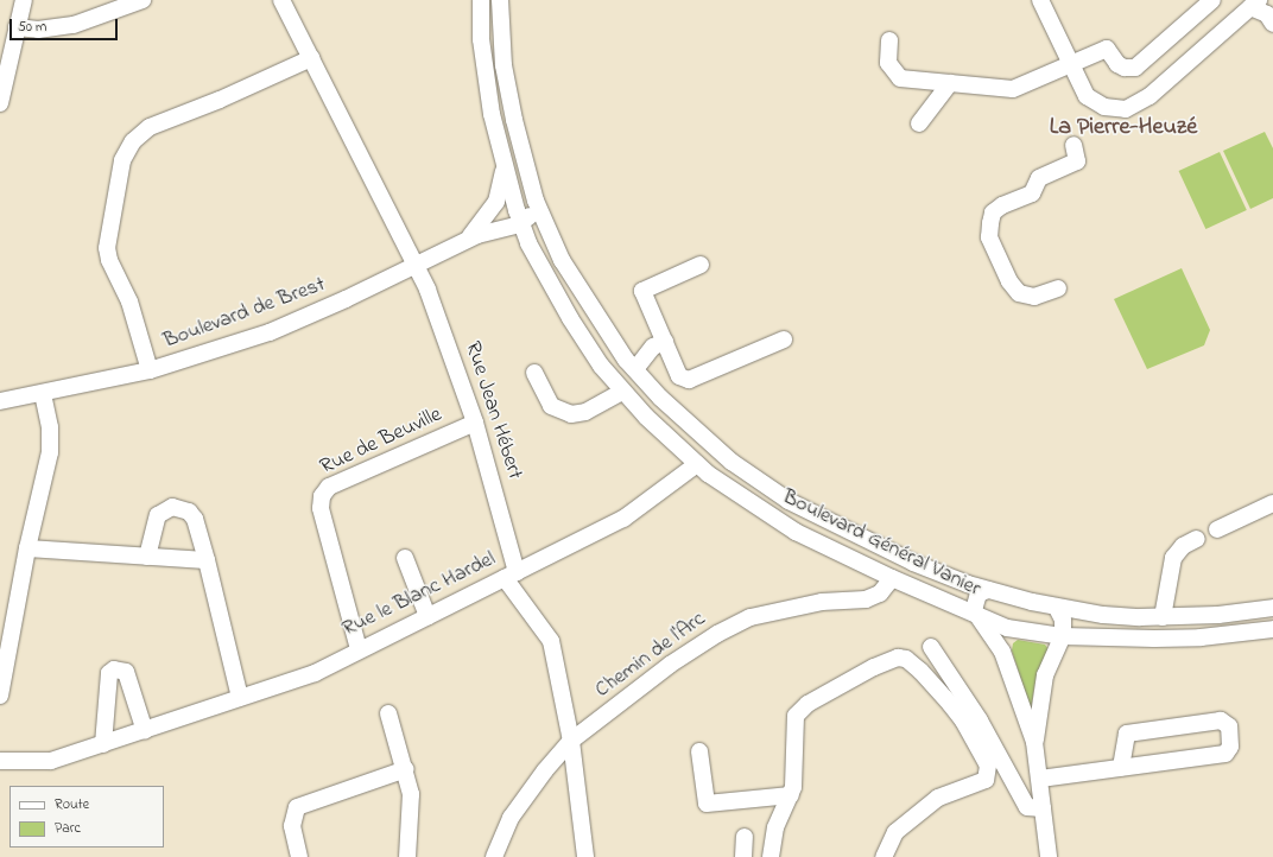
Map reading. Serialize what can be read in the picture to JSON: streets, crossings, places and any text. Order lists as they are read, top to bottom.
{
  "streets": {
    "street": [
      "Boulevard de Brest",
      "Rue Jean Hébert",
      "Rue de Beuville",
      "Boulevard Général Vanier",
      "Rue le Blanc Hardel",
      "Chemin de l'Arc"
    ]
  },
  "crossings": [
    ["Boulevard de Brest", "Rue Jean Hébert"],
    ["Rue Jean Hébert", "Rue de Beuville"],
    ["Rue Jean Hébert", "Rue le Blanc Hardel"],
    ["Rue Jean Hébert", "Chemin de l'Arc"],
    ["Rue de Beuville", "Rue le Blanc Hardel"],
    ["Boulevard Général Vanier", "Rue le Blanc Hardel"],
    ["Boulevard Général Vanier", "Chemin de l'Arc"]
  ],
  "districts": ["La Pierre-Heuzé"],
  "legend": ["Route", "Parc"],
  "scale_bar": "50 m"
}
